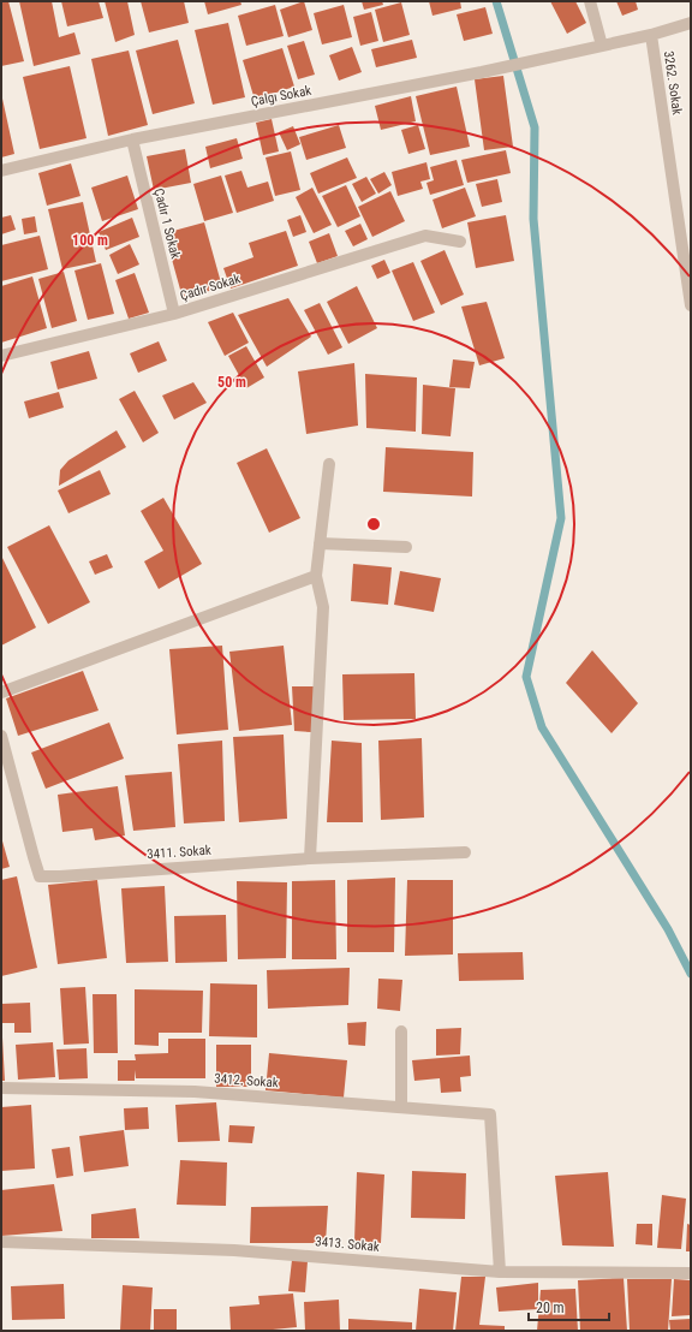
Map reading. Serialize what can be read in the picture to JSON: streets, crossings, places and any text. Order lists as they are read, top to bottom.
{
  "streets": {
    "street": [
      "3262. Sokak",
      "Çalgı Sokak",
      "Çadır 1 Sokak",
      "Çadır Sokak",
      "3411. Sokak",
      "3412. Sokak",
      "3413. Sokak"
    ]
  },
  "crossings": [
    ["3262. Sokak", "Çalgı Sokak"],
    ["Çalgı Sokak", "Çadır 1 Sokak"],
    ["Çadır 1 Sokak", "Çadır Sokak"],
    ["3412. Sokak", "3413. Sokak"]
  ],
  "scale_bar": "20 m",
  "rings": ["100 m", "50 m"]
}
